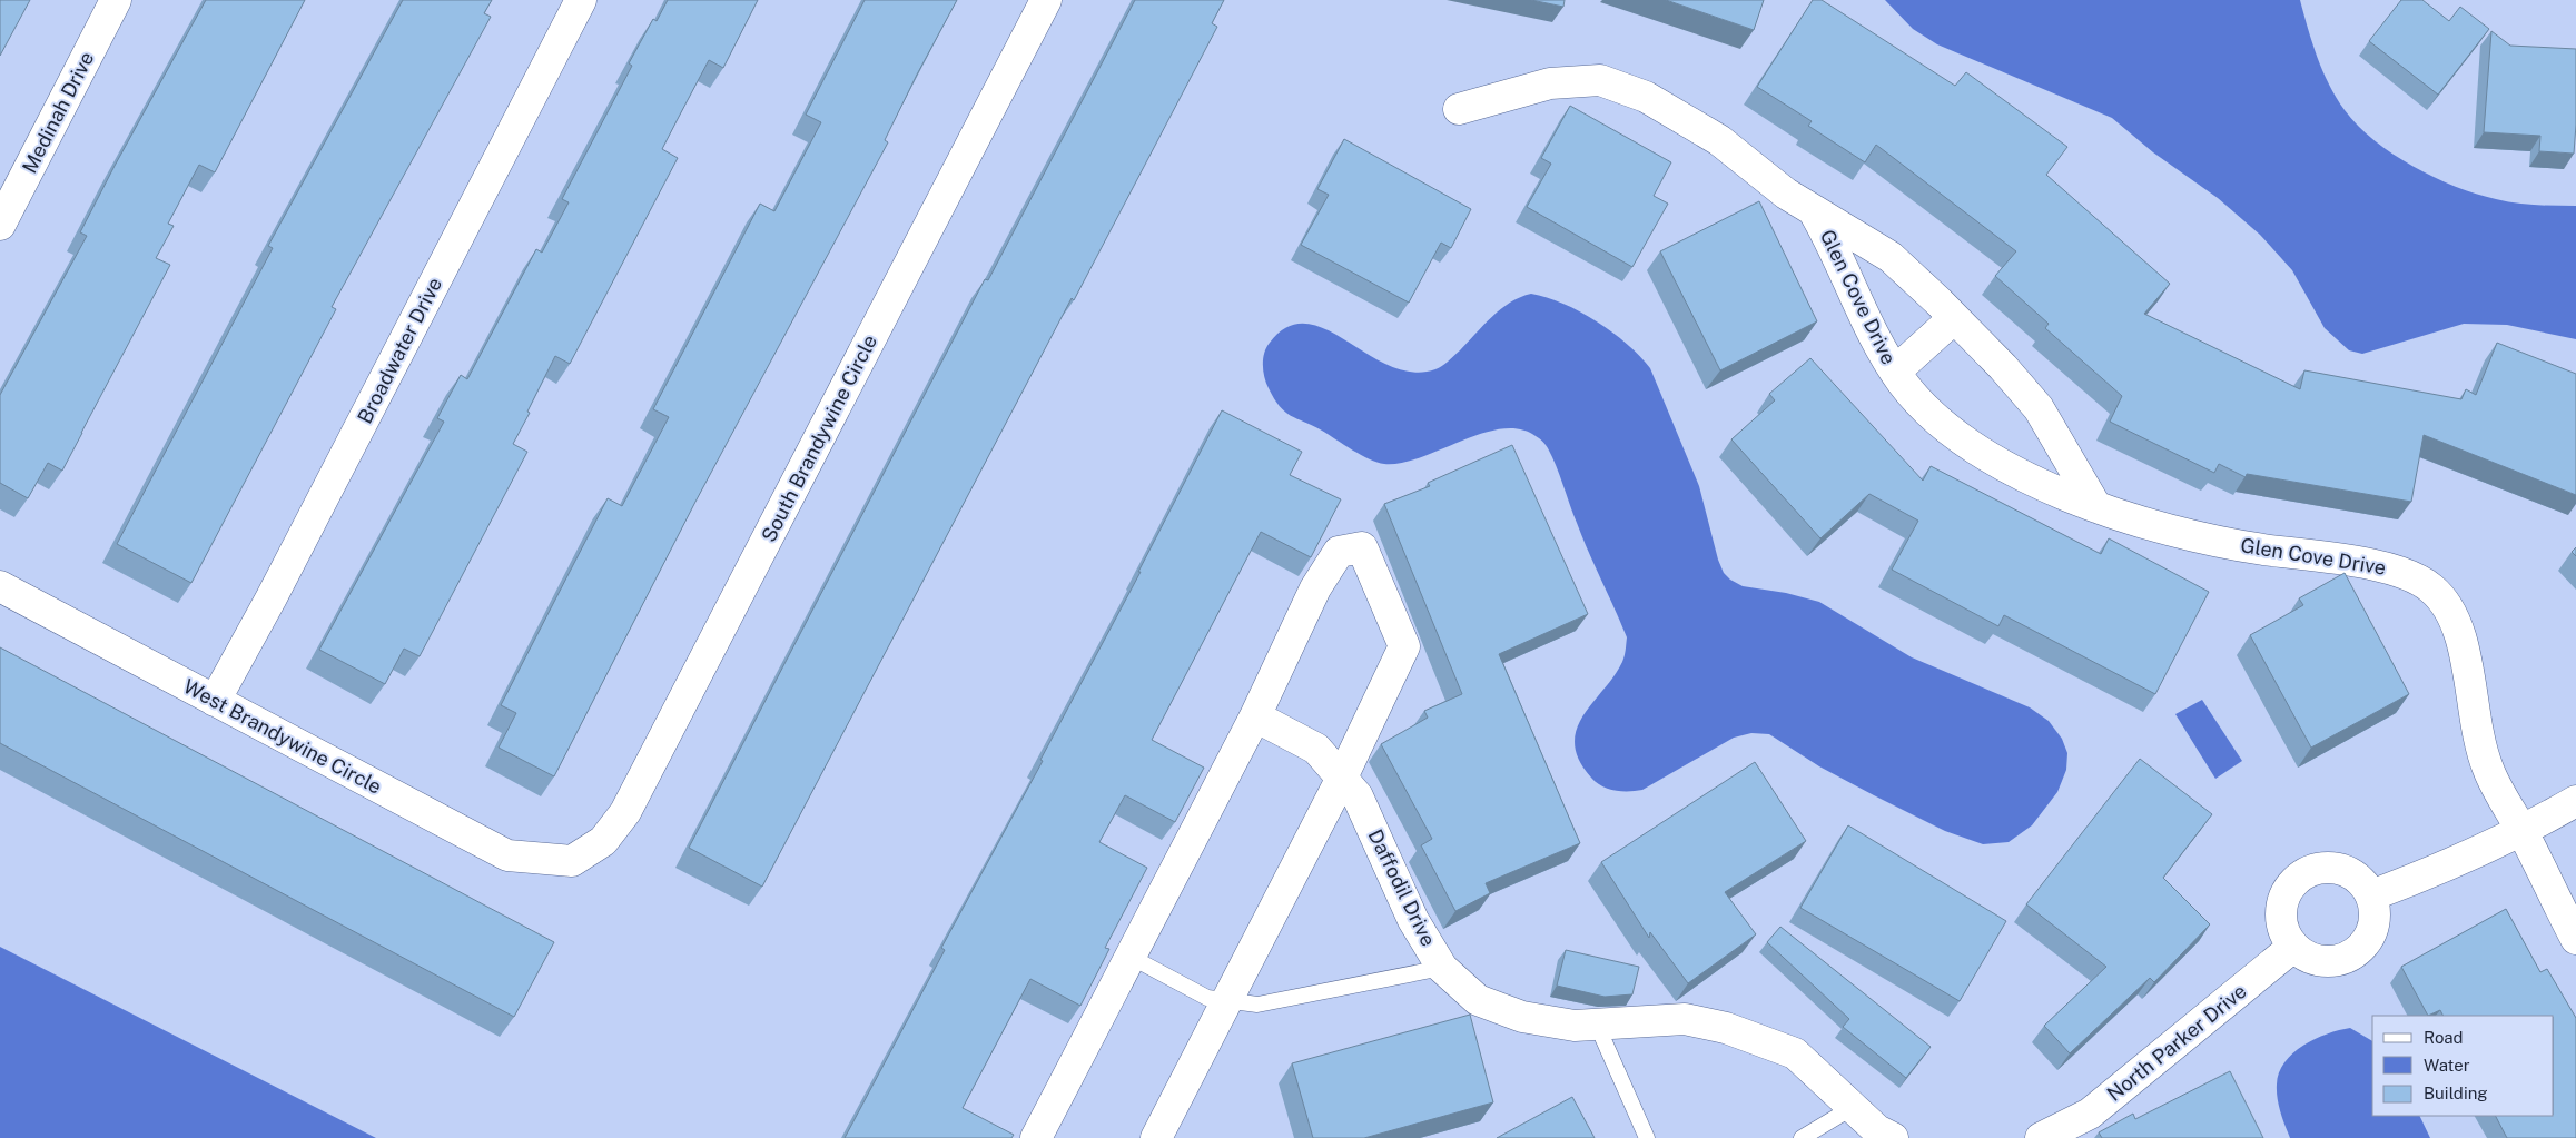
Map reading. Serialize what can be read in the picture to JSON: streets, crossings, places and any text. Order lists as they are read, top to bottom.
{
  "streets": {
    "street": [
      "Medinah Drive",
      "Glen Cove Drive",
      "Broadwater Drive",
      "South Brandywine Circle",
      "West Brandywine Circle",
      "Daffodil Drive",
      "North Parker Drive"
    ]
  },
  "crossings": [
    ["Broadwater Drive", "West Brandywine Circle"],
    ["South Brandywine Circle", "West Brandywine Circle"]
  ],
  "legend": ["Road", "Water", "Building"]
}
